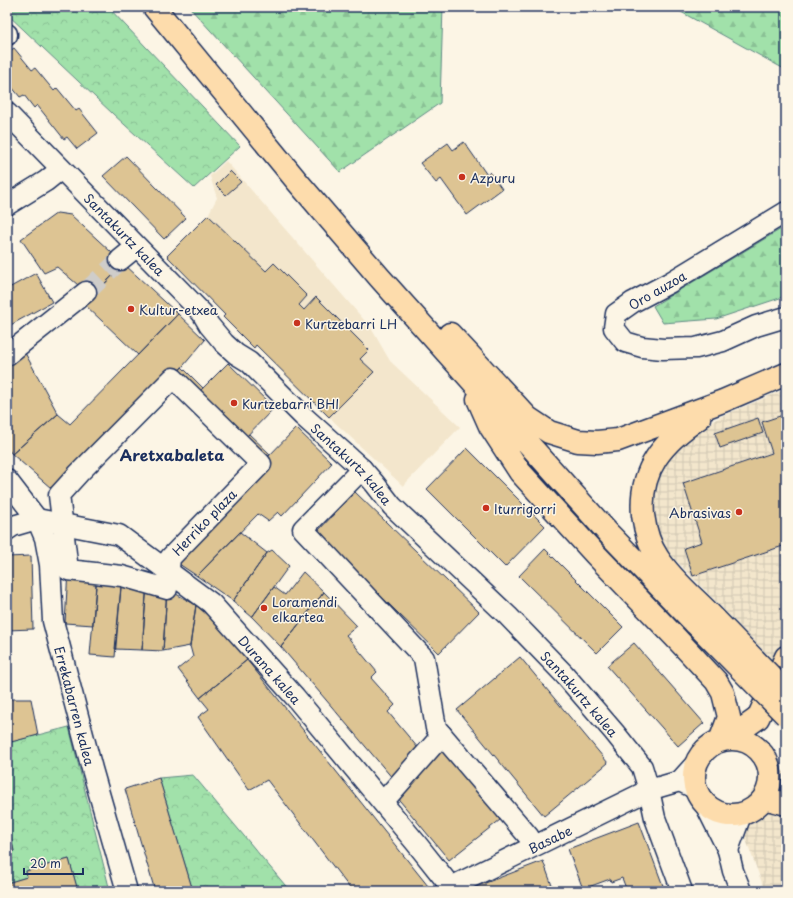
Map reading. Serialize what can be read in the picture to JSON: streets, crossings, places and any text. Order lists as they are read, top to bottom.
{
  "streets": {
    "street": [
      "Santakurtz kalea",
      "Oro auzoa",
      "Herriko plaza",
      "Durana kalea",
      "Errekabarren kalea",
      "Basabe"
    ]
  },
  "crossings": [
    ["Santakurtz kalea", "Basabe"],
    ["Herriko plaza", "Durana kalea"],
    ["Durana kalea", "Errekabarren kalea"],
    ["Durana kalea", "Basabe"]
  ],
  "districts": ["Aretxabaleta"],
  "places": [
    "Azpuru",
    "Kultur-etxea",
    "Kurtzebarri LH",
    "Kurtzebarri BHI",
    "Iturrigorri",
    "Abrasivas",
    "Loramendi elkartea"
  ],
  "scale_bar": "20 m"
}
